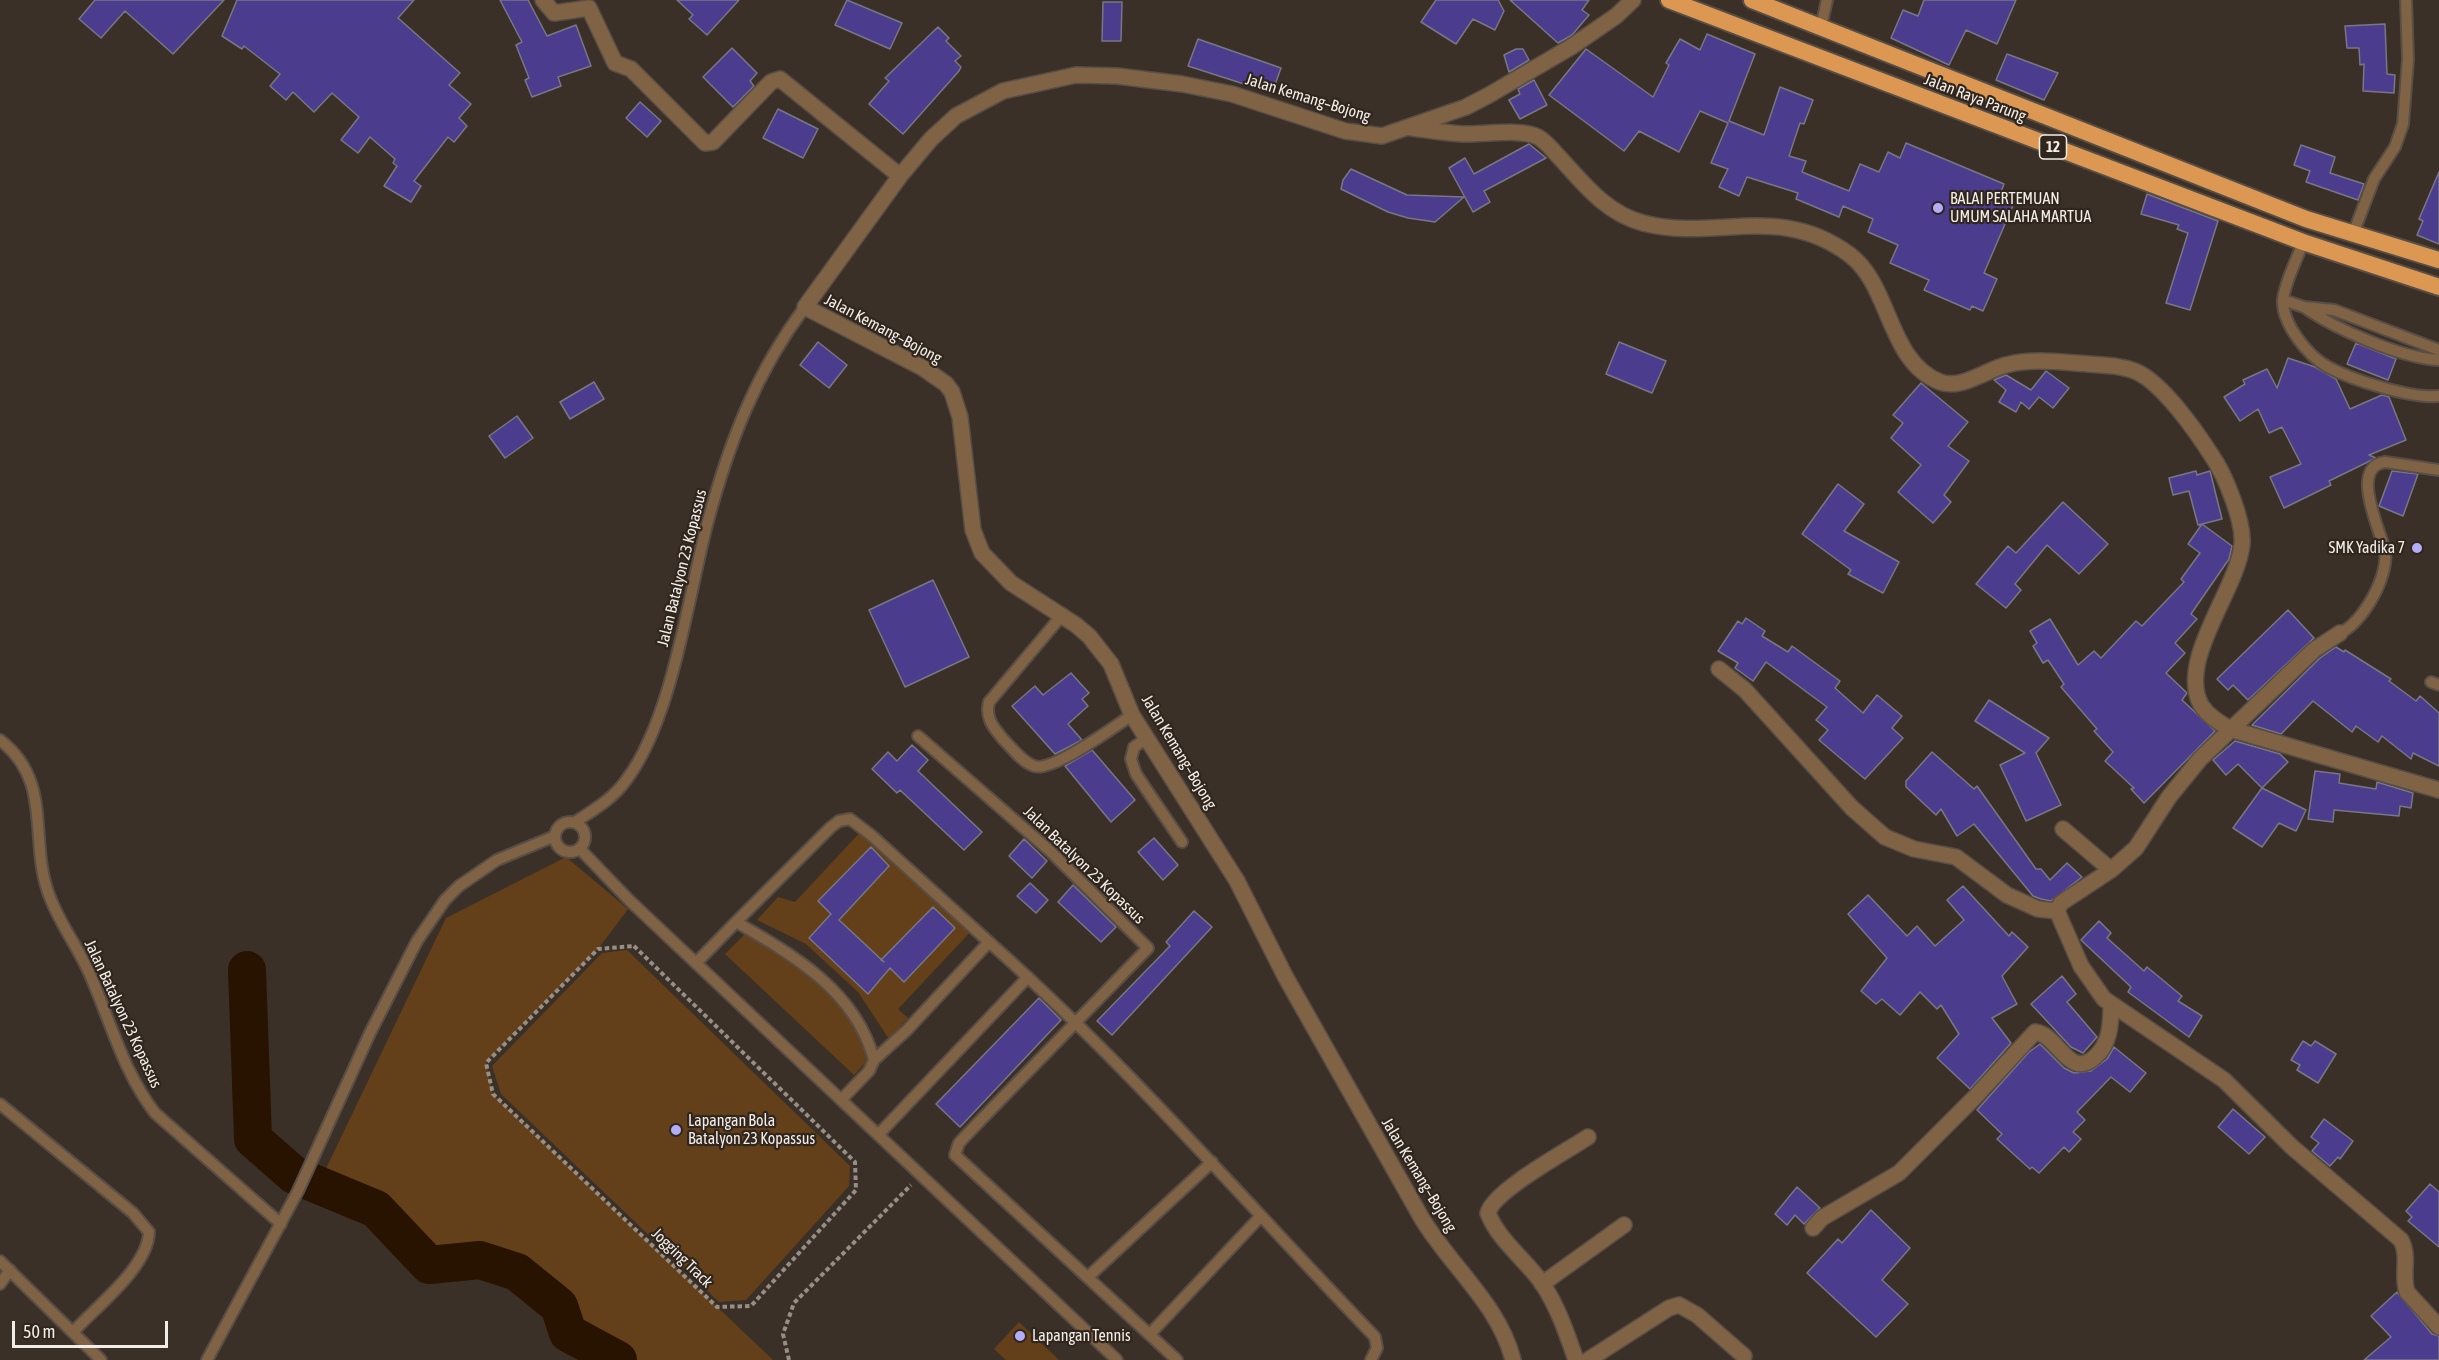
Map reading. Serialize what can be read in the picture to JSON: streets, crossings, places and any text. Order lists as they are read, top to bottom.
{
  "streets": {
    "highway": ["Jalan Raya Parung", "12"],
    "street": ["Jalan Kemang–Bojong"],
    "lane": ["Jalan Batalyon 23 Kopassus"],
    "path": ["Jogging Track"]
  },
  "crossings": [
    ["Jalan Kemang–Bojong", "Jalan Batalyon 23 Kopassus"]
  ],
  "places": [
    "BALAI PERTEMUAN UMUM SALAHA MARTUA",
    "SMK Yadika 7",
    "Lapangan Bola Batalyon 23 Kopassus",
    "Lapangan Tennis"
  ],
  "scale_bar": "50 m"
}
